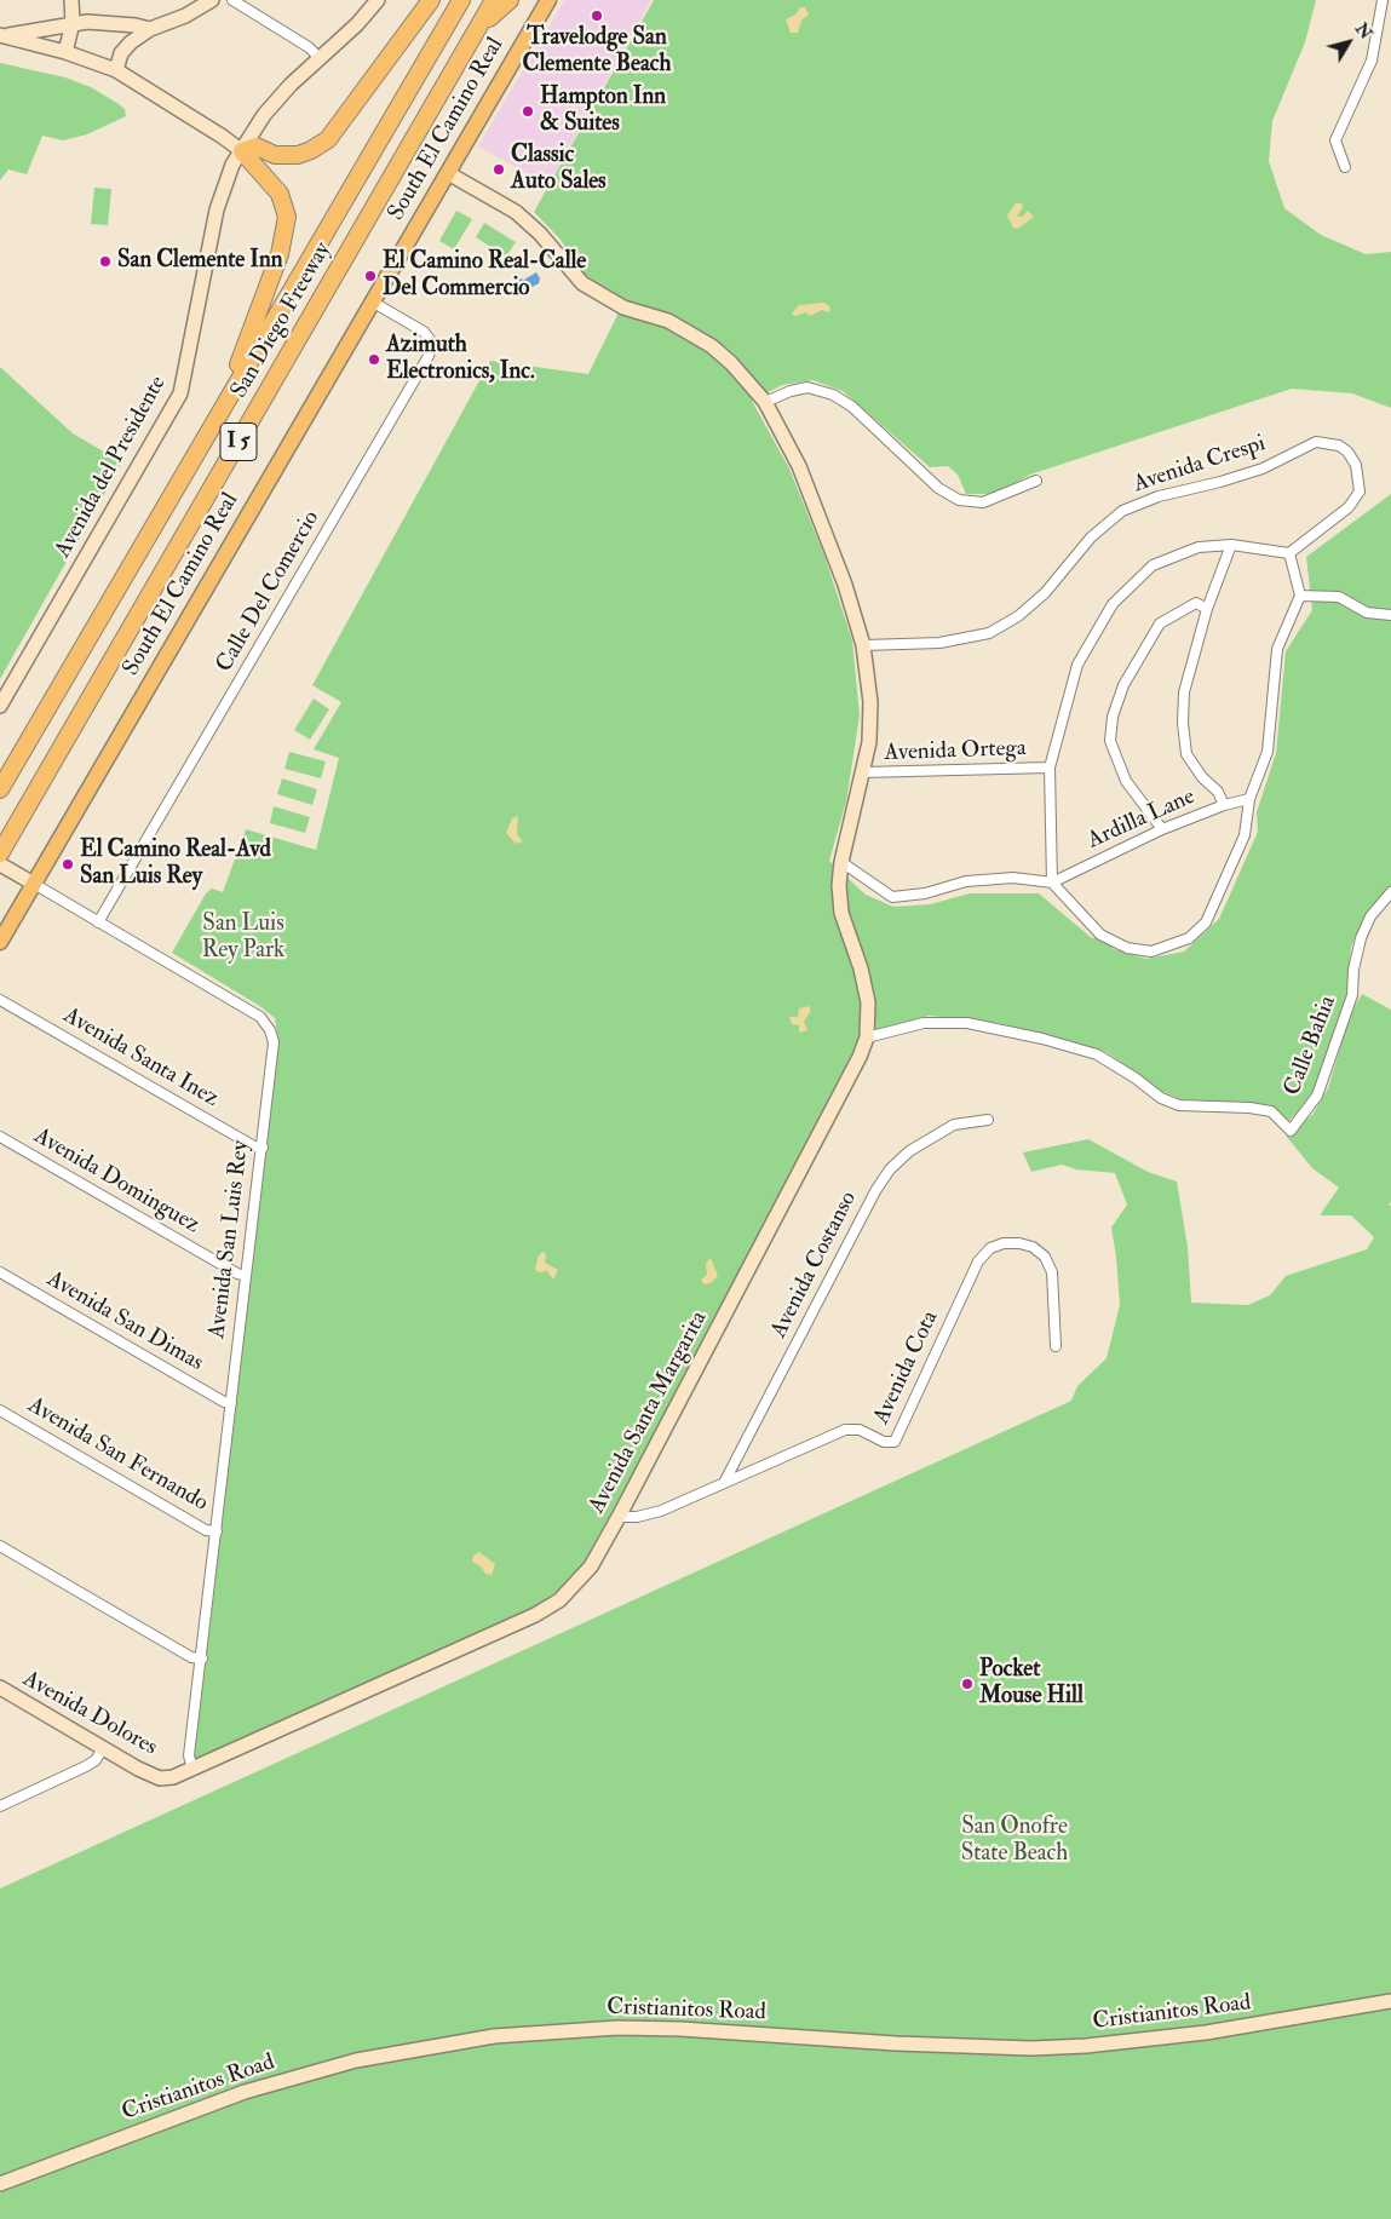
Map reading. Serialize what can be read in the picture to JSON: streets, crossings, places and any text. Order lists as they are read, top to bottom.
{
  "streets": {
    "highway": ["San Diego Freeway", "I 5"],
    "main road": ["South El Camino Real"],
    "street": [
      "Avenida Crespi",
      "Avenida del Presidente",
      "Calle Del Comercio",
      "Avenida Ortega",
      "Ardilla Lane",
      "Calle Bahia",
      "Avenida Santa Inez",
      "Avenida Dominguez",
      "Avenida San Luis Rey",
      "Avenida Costanso",
      "Avenida San Dimas",
      "Avenida Cota",
      "Avenida Santa Margarita",
      "Avenida San Fernando",
      "Avenida Dolores",
      "Cristianitos Road"
    ]
  },
  "crossings": [
    ["South El Camino Real", "Calle Del Comercio"],
    ["South El Camino Real", "Avenida San Luis Rey"],
    ["South El Camino Real", "Avenida Santa Margarita"],
    ["Avenida Crespi", "Avenida Santa Margarita"],
    ["Calle Del Comercio", "Avenida San Luis Rey"],
    ["Avenida Ortega", "Avenida Santa Margarita"],
    ["Calle Bahia", "Avenida Santa Margarita"],
    ["Avenida Santa Inez", "Avenida San Luis Rey"],
    ["Avenida Dominguez", "Avenida San Luis Rey"],
    ["Avenida San Luis Rey", "Avenida San Dimas"],
    ["Avenida San Luis Rey", "Avenida Santa Margarita"],
    ["Avenida San Luis Rey", "Avenida San Fernando"],
    ["Avenida San Luis Rey", "Avenida Dolores"],
    ["Avenida Costanso", "Avenida Cota"],
    ["Avenida Cota", "Avenida Santa Margarita"],
    ["Avenida Santa Margarita", "Avenida Dolores"]
  ],
  "parks": ["San Luis Rey Park", "San Onofre State Beach"],
  "places": [
    "Travelodge San Clemente Beach",
    "Hampton Inn & Suites",
    "Classic Auto Sales",
    "San Clemente Inn",
    "El Camino Real-Calle Del Commercio",
    "Azimuth Electronics, Inc.",
    "El Camino Real-Avd San Luis Rey",
    "Pocket Mouse Hill"
  ],
  "north": "top right"
}
